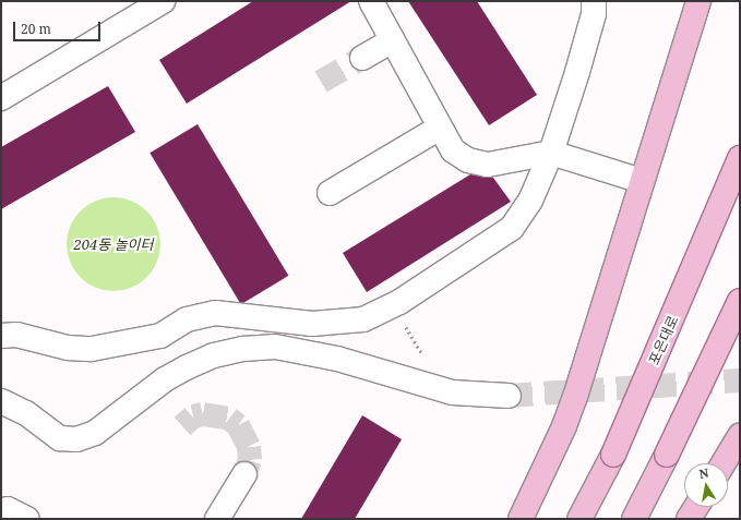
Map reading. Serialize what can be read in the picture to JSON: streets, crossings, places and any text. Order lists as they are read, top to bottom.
{
  "streets": {
    "main road": ["포은대로"]
  },
  "parks": ["204동 놀이터"],
  "scale_bar": "20 m",
  "north": "top"
}
